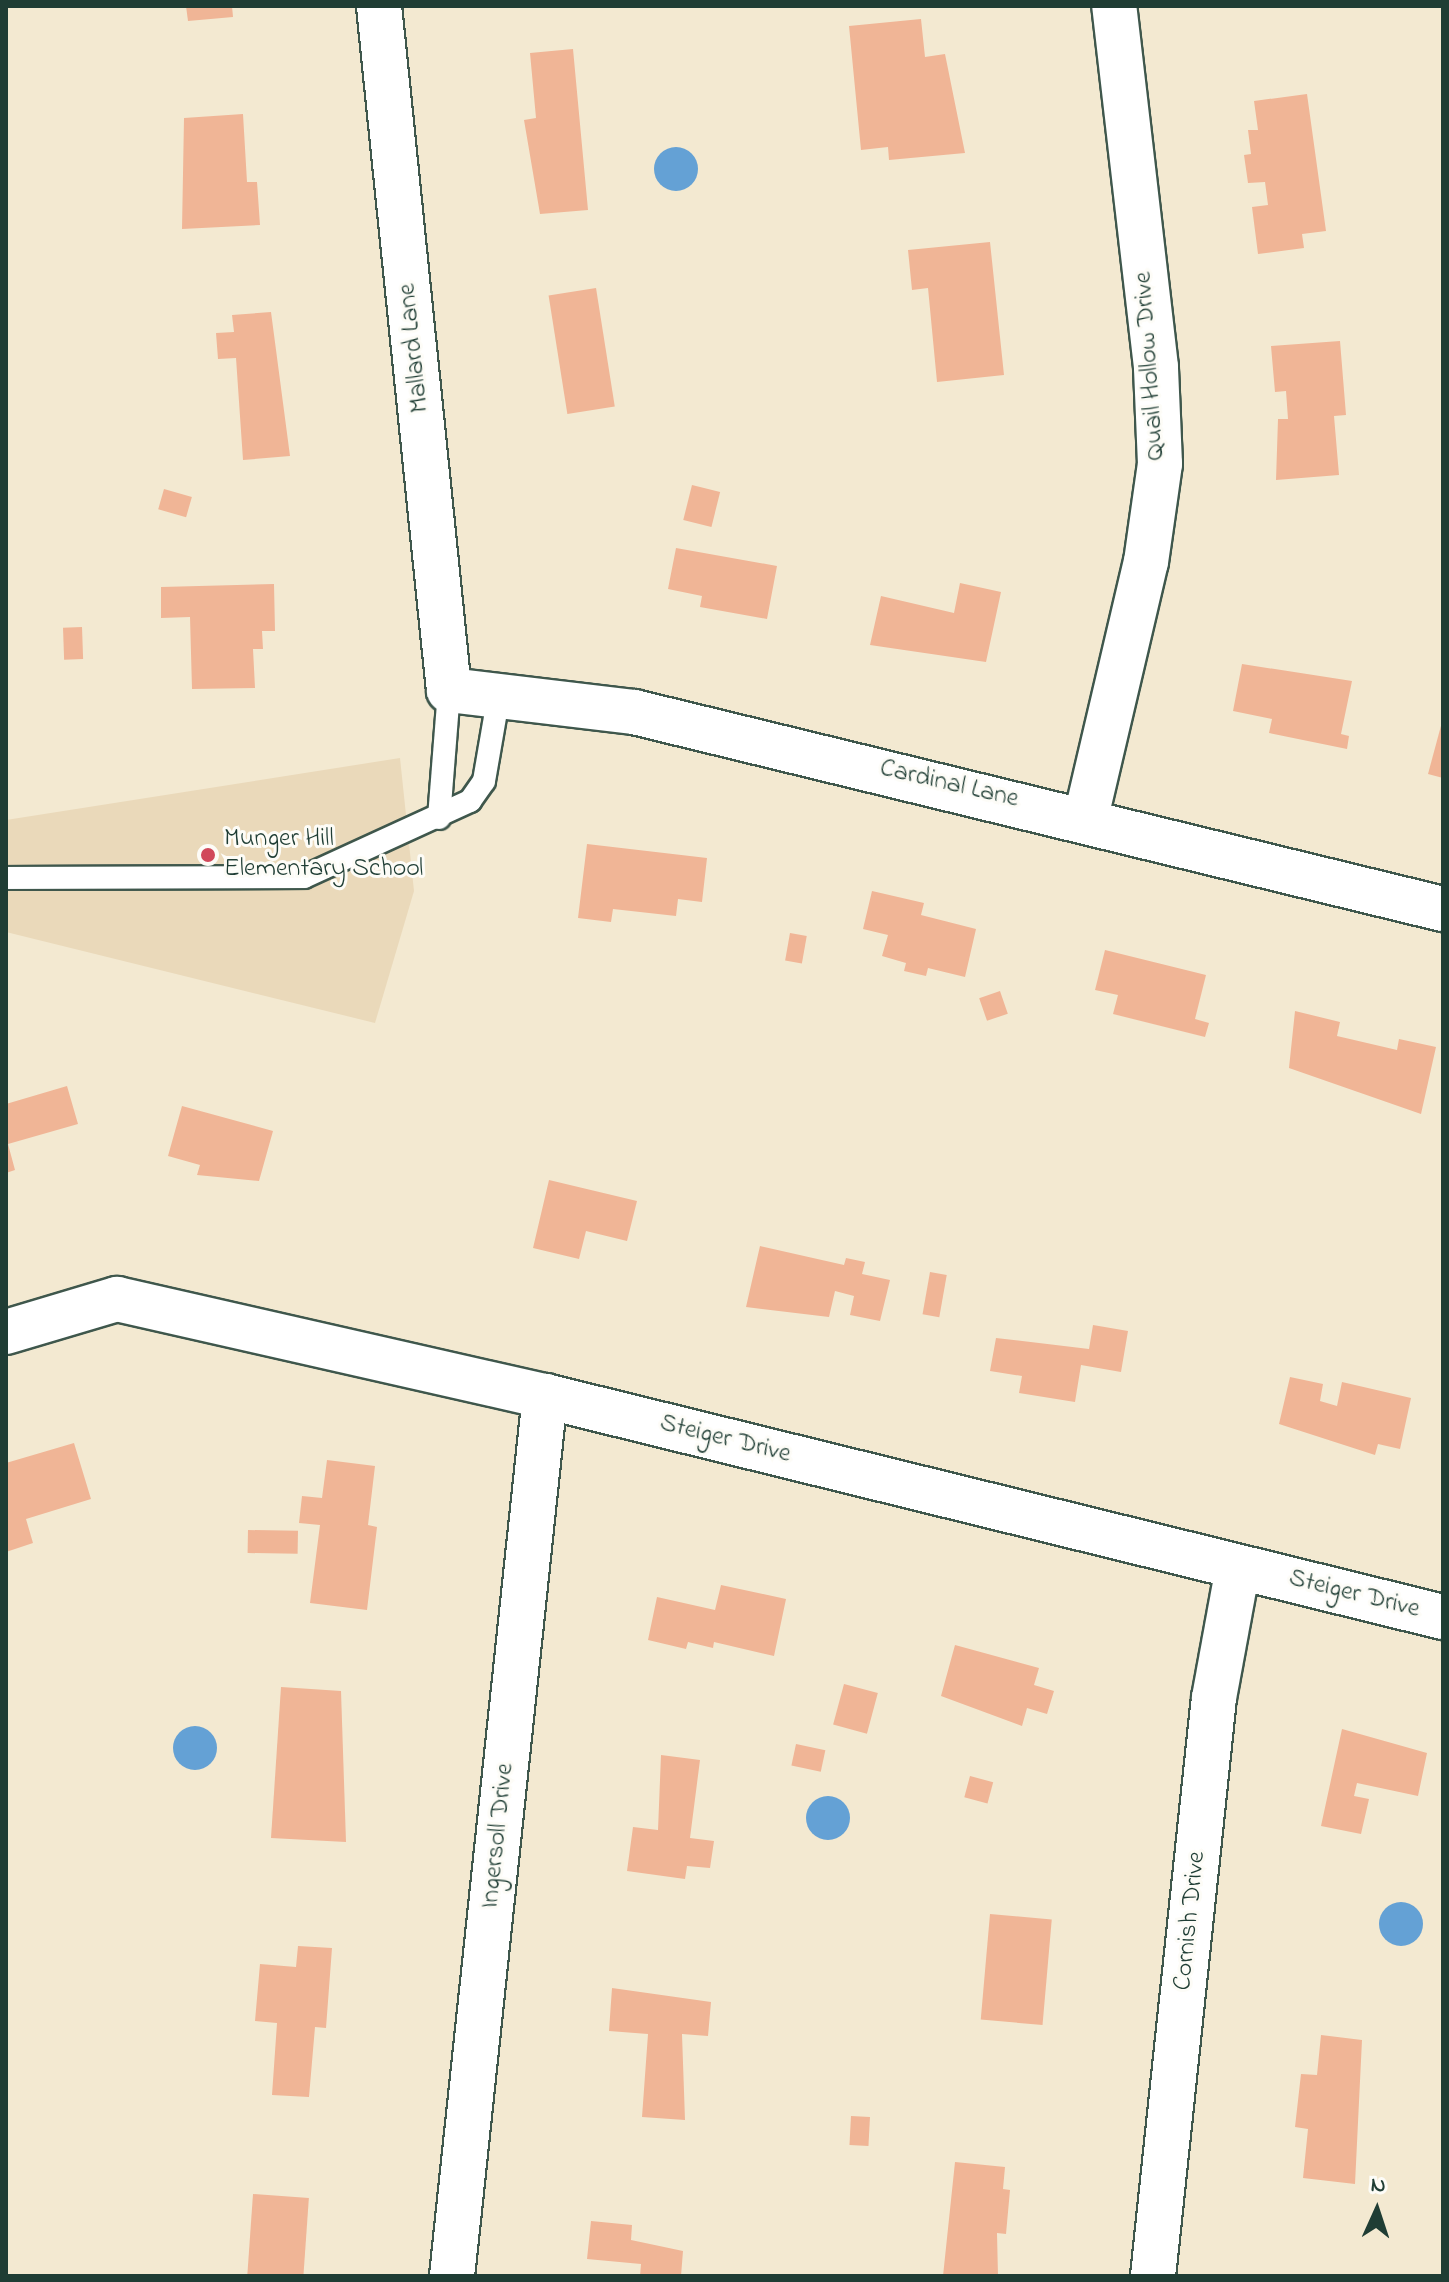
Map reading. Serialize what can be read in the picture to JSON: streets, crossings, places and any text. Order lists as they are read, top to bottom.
{
  "streets": {
    "street": [
      "Mallard Lane",
      "Quail Hollow Drive",
      "Cardinal Lane",
      "Steiger Drive",
      "Ingersoll Drive",
      "Cornish Drive"
    ]
  },
  "crossings": [
    ["Mallard Lane", "Cardinal Lane"],
    ["Quail Hollow Drive", "Cardinal Lane"],
    ["Steiger Drive", "Ingersoll Drive"],
    ["Steiger Drive", "Cornish Drive"]
  ],
  "places": ["Munger Hill Elementary School"],
  "north": "top"
}
